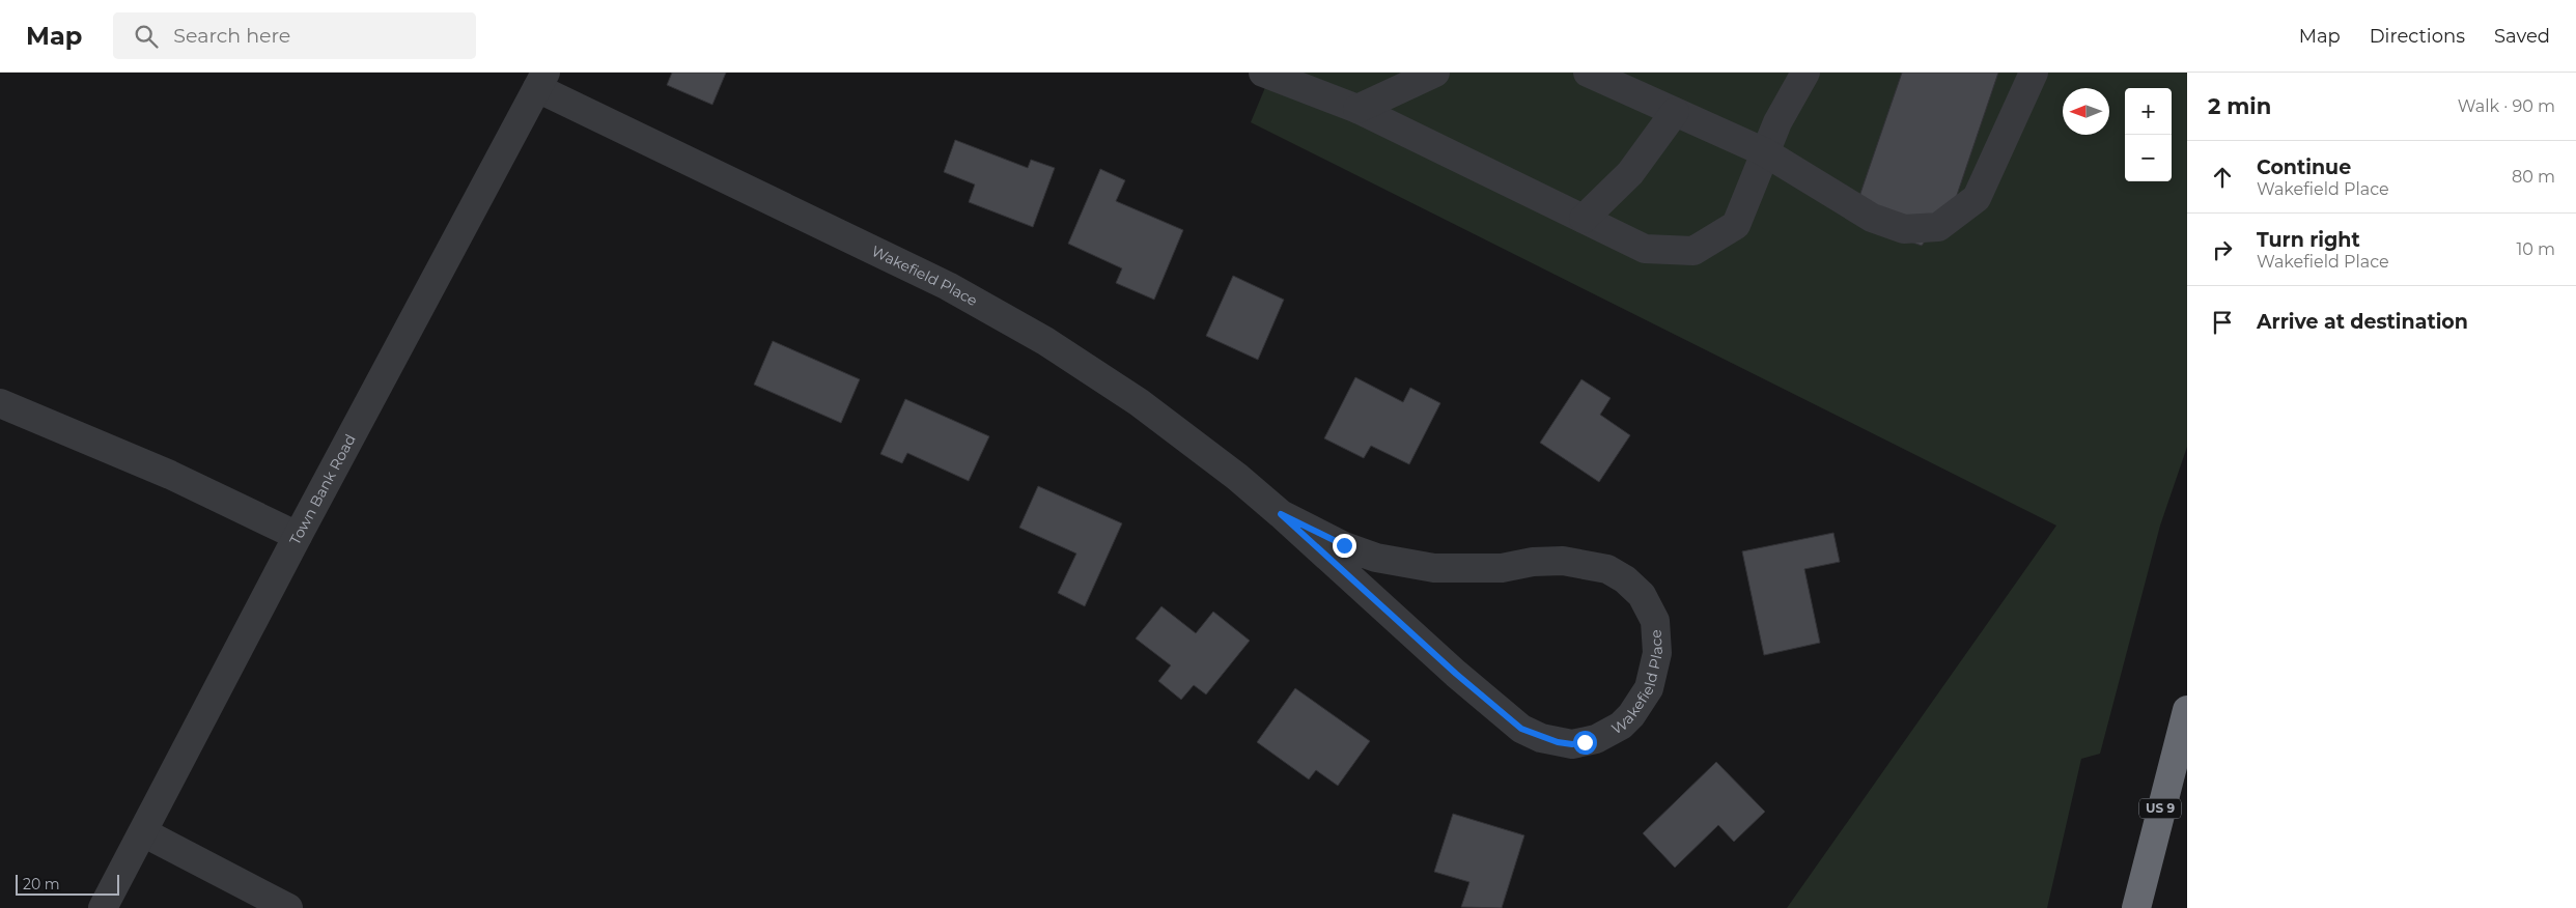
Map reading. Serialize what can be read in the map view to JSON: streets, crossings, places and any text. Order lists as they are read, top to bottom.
{
  "streets": {
    "highway": ["US 9"],
    "street": ["Wakefield Place", "Town Bank Road"]
  },
  "crossings": [
    ["Wakefield Place", "Town Bank Road"]
  ],
  "scale_bar": "20 m",
  "north": "left",
  "page": {
    "header": "Map",
    "search": "Search here",
    "nav": ["Map", "Directions", "Saved"],
    "heading": ["2 min", "Walk · 90 m"],
    "map_buttons": ["+", "−"],
    "list": [
      ["Continue", "Wakefield Place", "80 m"],
      ["Turn right", "Wakefield Place", "10 m"],
      "Arrive at destination"
    ],
    "scale": "20 m"
  }
}
